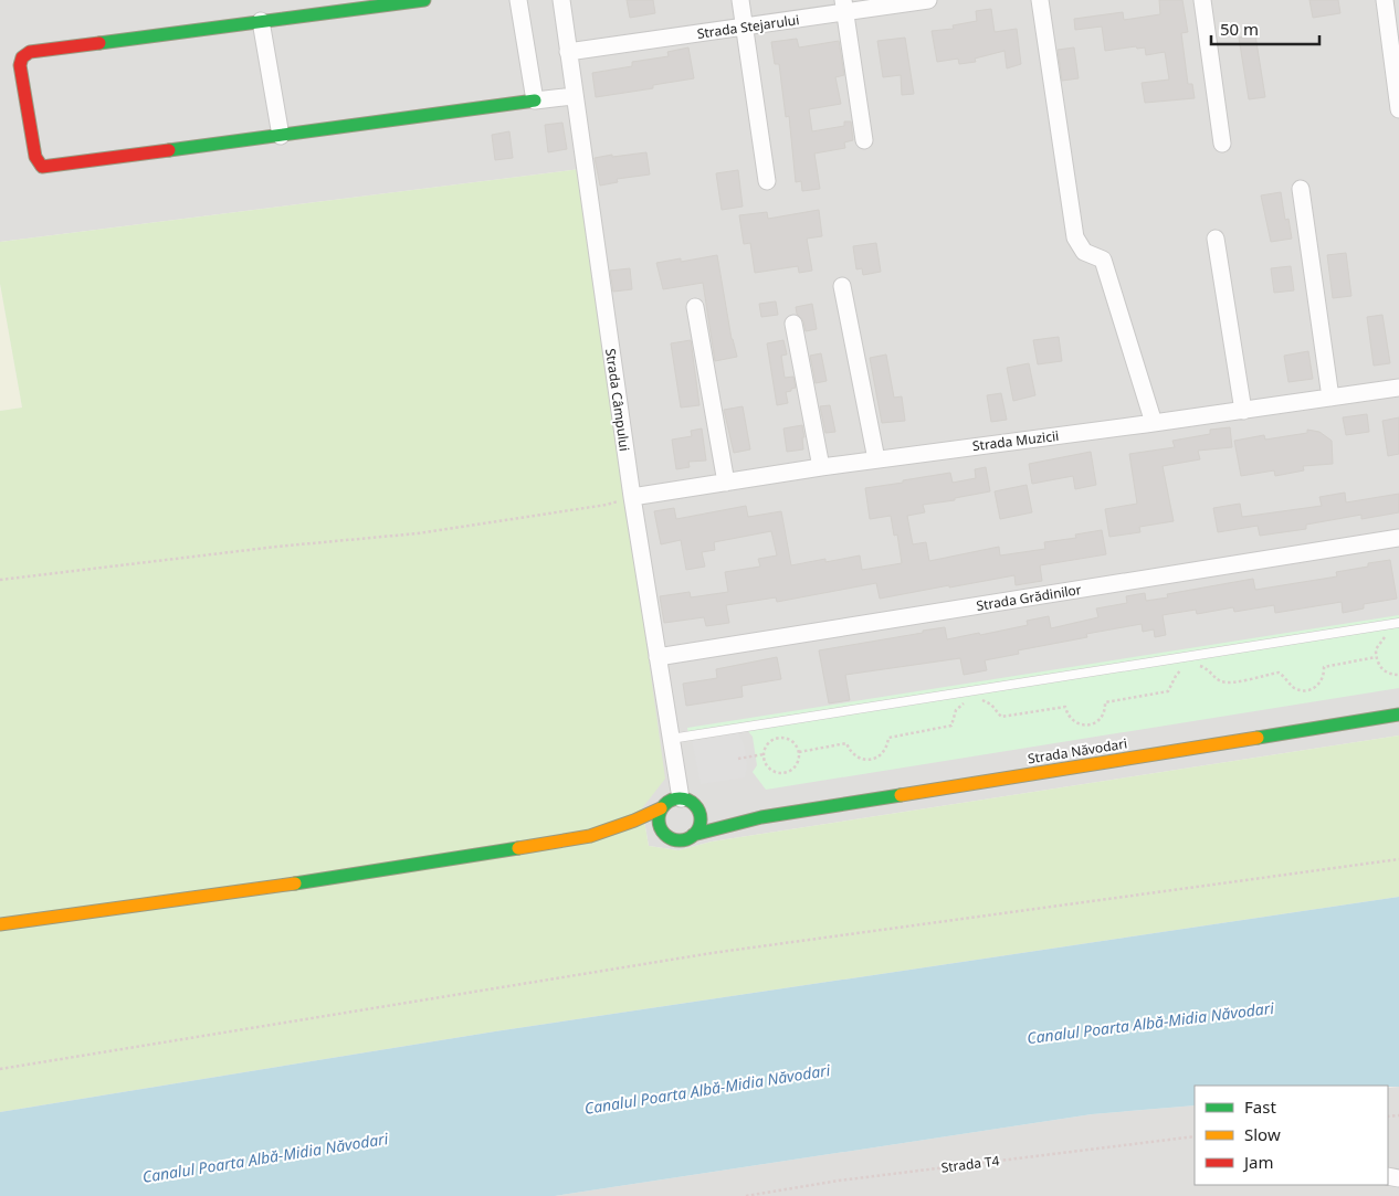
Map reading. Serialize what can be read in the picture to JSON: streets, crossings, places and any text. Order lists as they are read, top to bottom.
{
  "streets": {
    "main road": ["Strada Năvodari"],
    "street": [
      "Strada Stejarului",
      "Strada Câmpului",
      "Strada Muzicii",
      "Strada Grădinilor"
    ],
    "path": ["Strada T4"]
  },
  "crossings": [
    ["Strada Stejarului", "Strada Câmpului"],
    ["Strada Câmpului", "Strada Muzicii"],
    ["Strada Câmpului", "Strada Grădinilor"],
    ["Strada Câmpului", "Strada Năvodari"]
  ],
  "water": ["Canalul Poarta Albă-Midia Năvodari"],
  "legend": ["Fast", "Slow", "Jam"],
  "scale_bar": "50 m"
}
